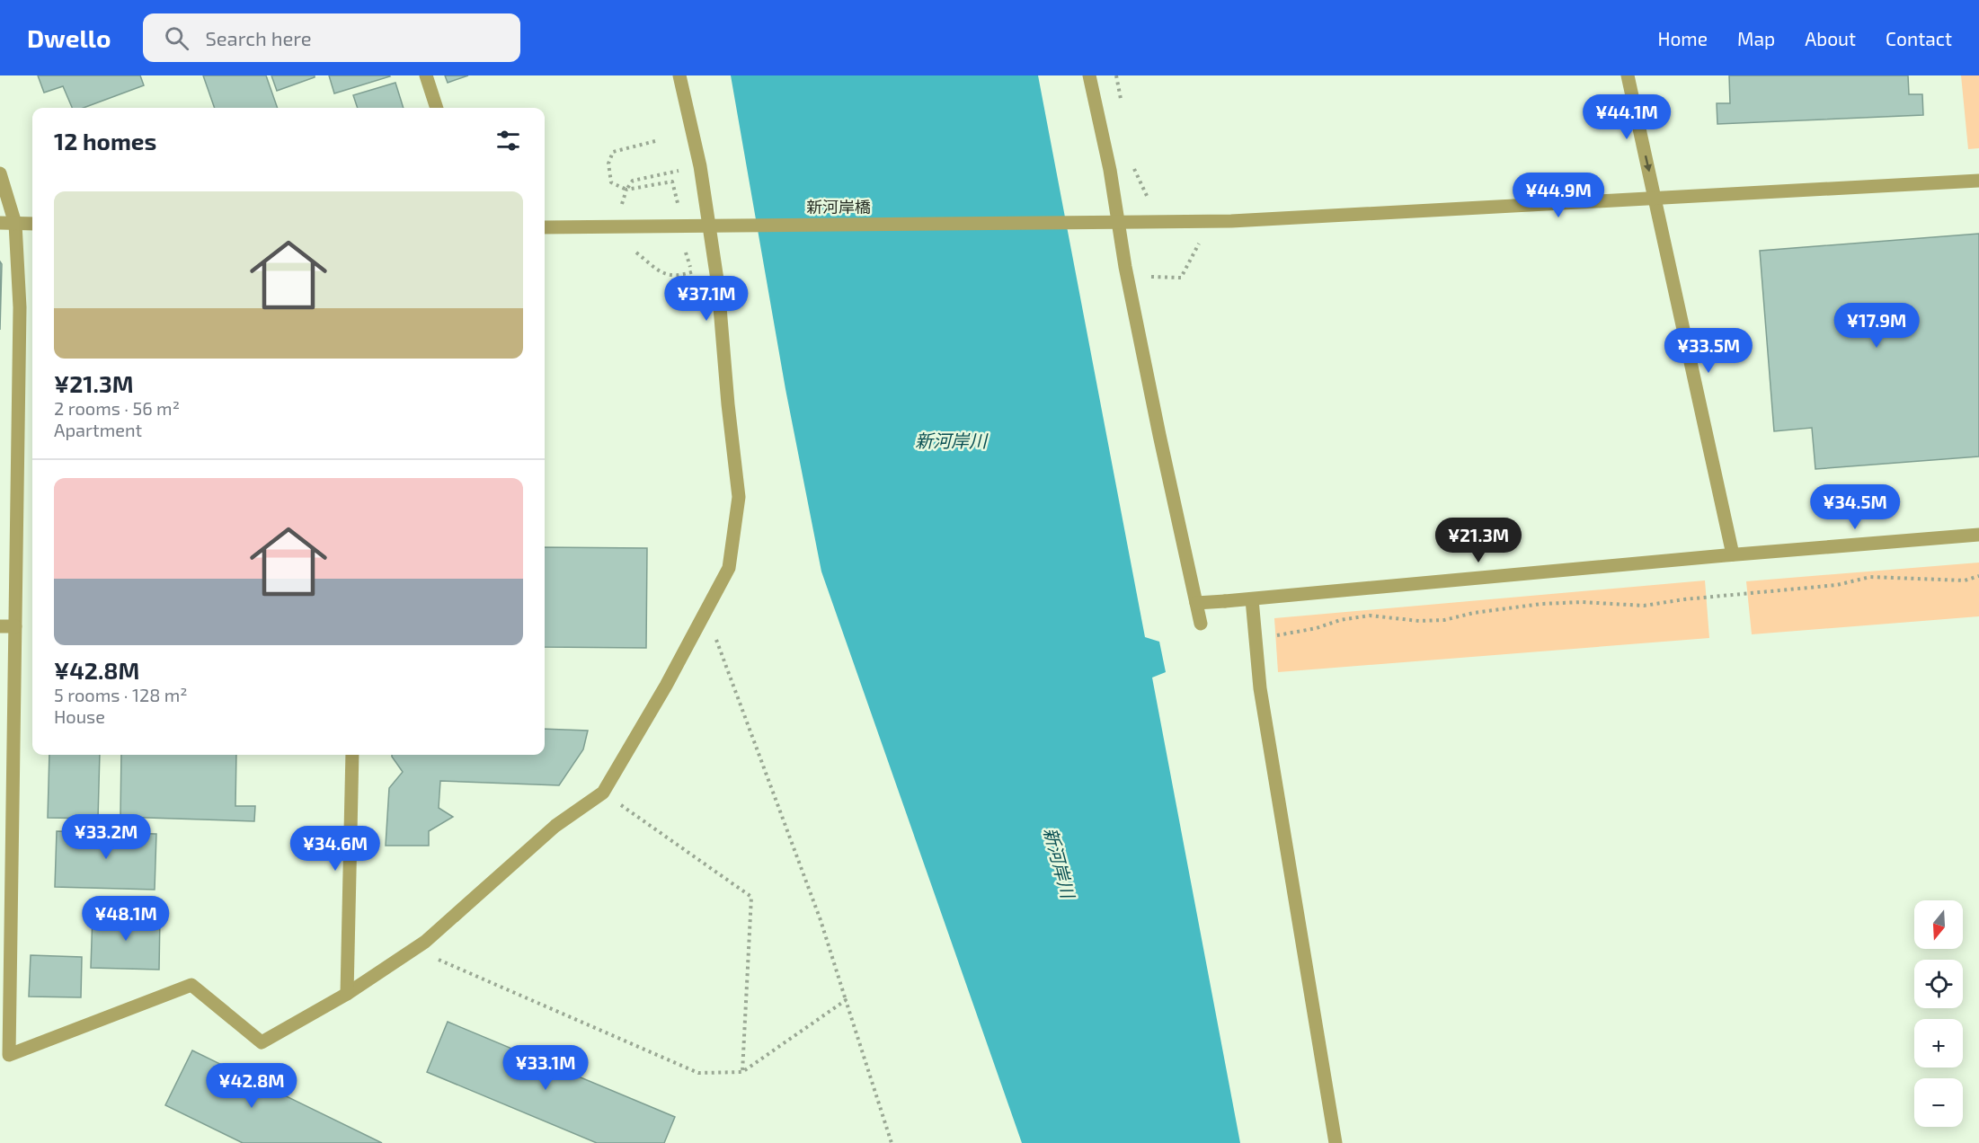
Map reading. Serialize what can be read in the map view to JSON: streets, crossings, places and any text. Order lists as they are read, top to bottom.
{
  "streets": {
    "street": ["新河岸橋"]
  },
  "water": ["新河岸川"],
  "north": "bottom",
  "page": {
    "header": "Dwello",
    "search": "Search here",
    "nav": [
      "Home",
      "Map",
      "About",
      "Contact"
    ],
    "price": [
      "¥44.1M",
      "¥44.9M",
      "¥37.1M",
      "¥17.9M",
      "¥33.5M",
      "¥34.5M",
      "¥21.3M",
      "¥33.2M",
      "¥34.6M",
      "¥48.1M",
      "¥33.1M",
      "¥42.8M"
    ],
    "heading": "12 homes",
    "list": [
      {
        "name": "¥21.3M",
        "note": "2 rooms · 56 m² · Apartment"
      },
      {
        "name": "¥42.8M",
        "note": "5 rooms · 128 m² · House"
      }
    ],
    "map_buttons": ["+", "−"]
  }
}
